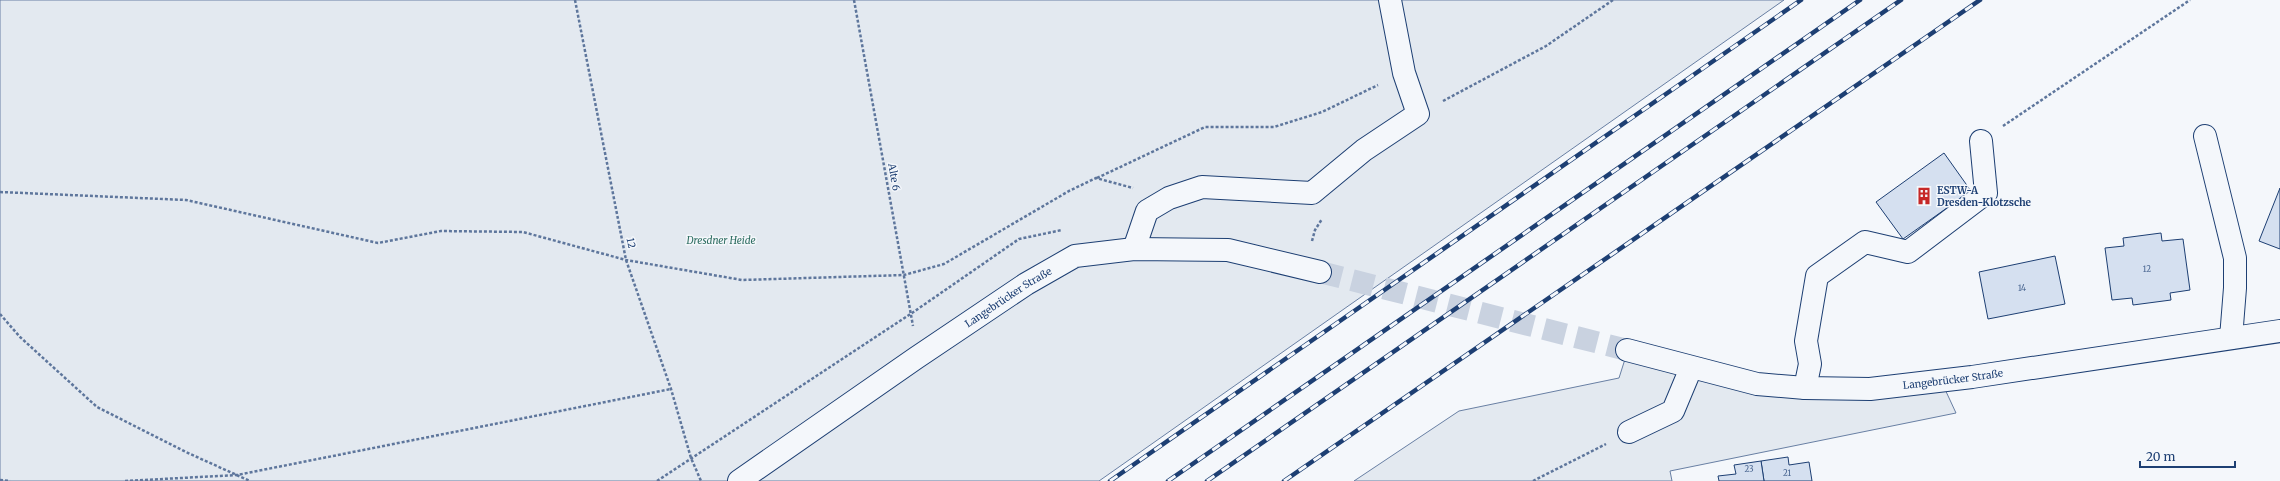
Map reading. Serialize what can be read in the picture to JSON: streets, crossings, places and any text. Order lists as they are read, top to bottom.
{
  "streets": {
    "main road": ["Langebrücker Straße"],
    "path": ["Alte 6", "12"]
  },
  "crossings": [
    ["Alte 6", "Langebrücker Straße"]
  ],
  "parks": ["Dresdner Heide"],
  "places": {
    "building": ["ESTW-A Dresden-Klotzsche"]
  },
  "house_numbers": [
    "12",
    "14",
    "23",
    "21"
  ],
  "scale_bar": "20 m"
}
